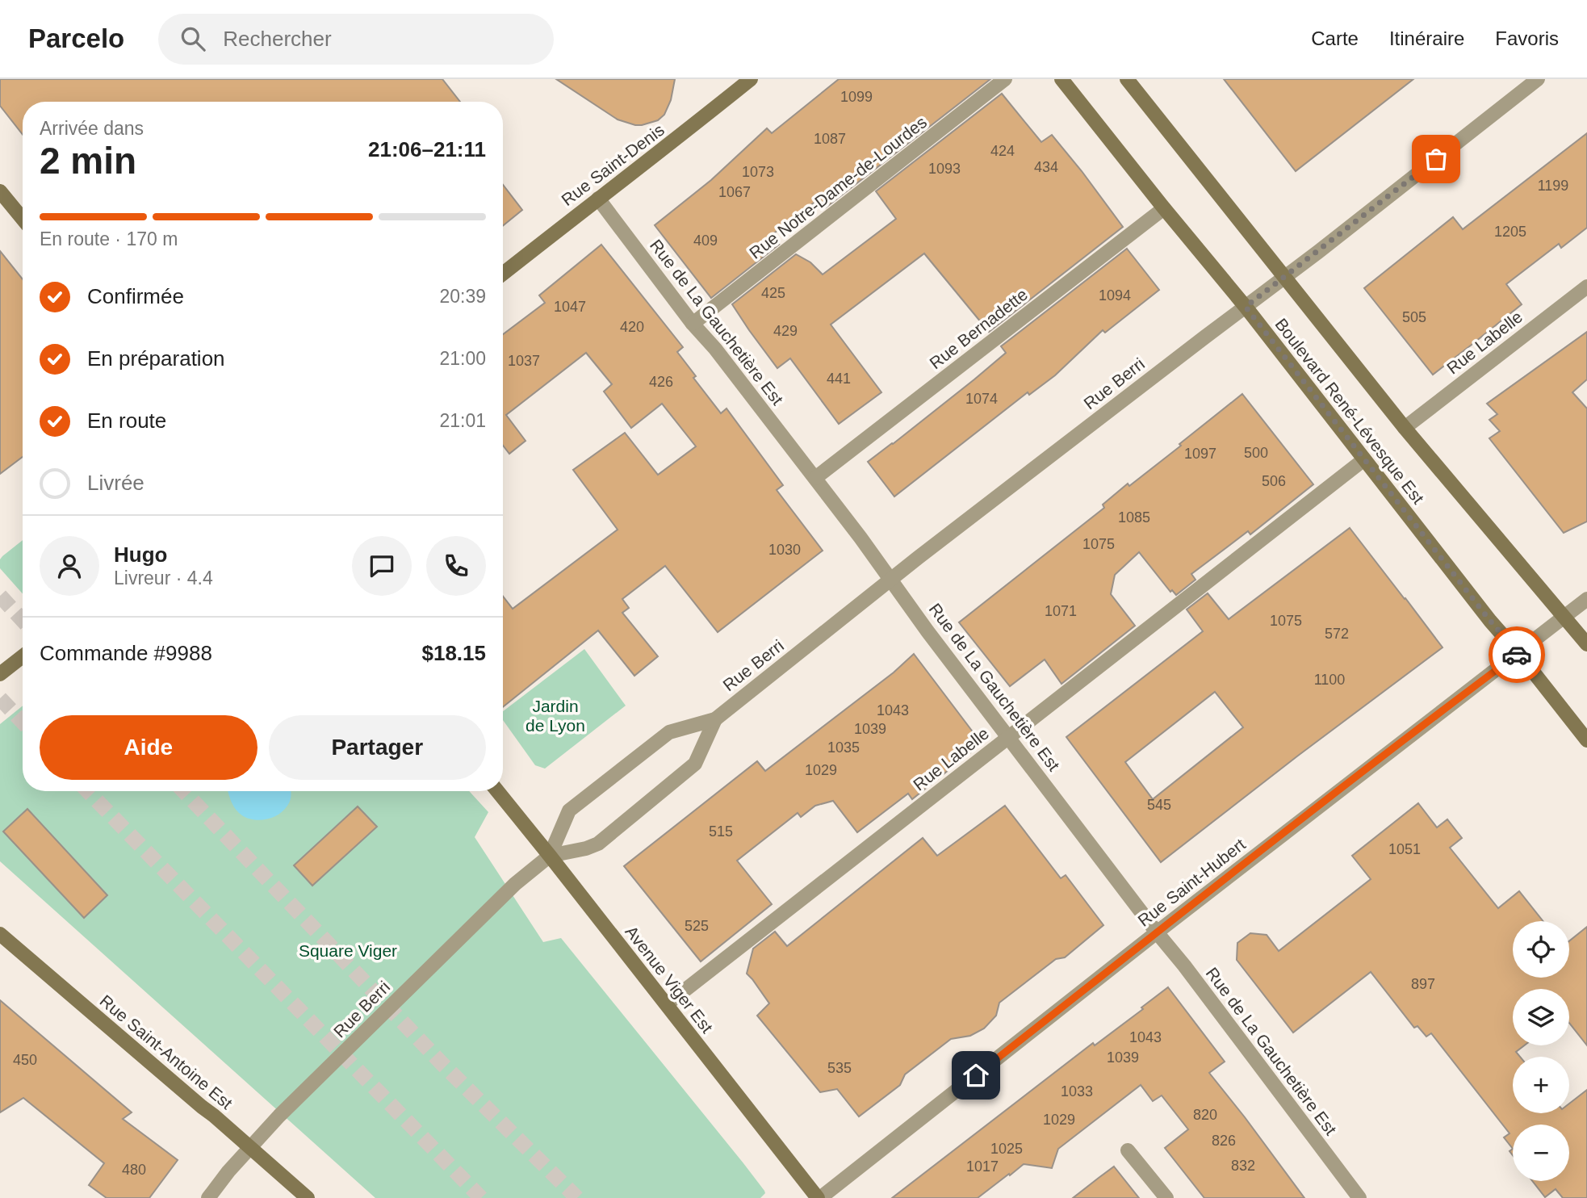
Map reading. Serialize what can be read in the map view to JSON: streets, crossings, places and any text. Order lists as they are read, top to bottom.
{
  "streets": {
    "main road": [
      "Rue Saint-Denis",
      "Boulevard René-Lévesque Est",
      "Avenue Viger Est",
      "Rue Saint-Antoine Est"
    ],
    "street": [
      "Rue Notre-Dame-de-Lourdes",
      "Rue de La Gauchetière Est",
      "Rue Bernadette",
      "Rue Labelle",
      "Rue Berri",
      "Rue Saint-Hubert"
    ]
  },
  "crossings": [
    ["Rue Saint-Denis", "Rue de La Gauchetière Est"],
    ["Rue Notre-Dame-de-Lourdes", "Rue de La Gauchetière Est"],
    ["Rue de La Gauchetière Est", "Rue Bernadette"],
    ["Rue de La Gauchetière Est", "Rue Labelle"],
    ["Rue de La Gauchetière Est", "Rue Berri"],
    ["Rue de La Gauchetière Est", "Rue Saint-Hubert"],
    ["Rue Bernadette", "Boulevard René-Lévesque Est"],
    ["Rue Labelle", "Boulevard René-Lévesque Est"],
    ["Rue Labelle", "Avenue Viger Est"],
    ["Rue Berri", "Boulevard René-Lévesque Est"],
    ["Rue Berri", "Avenue Viger Est"],
    ["Rue Berri", "Rue Saint-Antoine Est"],
    ["Boulevard René-Lévesque Est", "Rue Saint-Hubert"],
    ["Rue Saint-Hubert", "Avenue Viger Est"]
  ],
  "parks": ["Jardin de Lyon", "Square Viger"],
  "house_numbers": [
    "1099",
    "1087",
    "424",
    "434",
    "1093",
    "1073",
    "1199",
    "1067",
    "1205",
    "409",
    "425",
    "1094",
    "1047",
    "505",
    "420",
    "429",
    "1037",
    "441",
    "426",
    "1074",
    "500",
    "1097",
    "506",
    "1085",
    "1075",
    "1030",
    "1071",
    "1075",
    "572",
    "1100",
    "1043",
    "1039",
    "1035",
    "1029",
    "545",
    "515",
    "1051",
    "525",
    "897",
    "1043",
    "1039",
    "450",
    "535",
    "1033",
    "820",
    "1029",
    "826",
    "1025",
    "832",
    "1017",
    "480"
  ],
  "page": {
    "header": "Parcelo",
    "search": "Rechercher",
    "nav": ["Carte", "Itinéraire", "Favoris"],
    "heading": ["2 min", "Arrivée dans", "21:06–21:11"],
    "panel": [
      "Hugo",
      "Livreur · 4.4",
      "Commande #9988",
      "$18.15"
    ],
    "bar": "En route · 170 m",
    "list": [
      ["Confirmée", "20:39"],
      ["En préparation", "21:00"],
      ["En route", "21:01"],
      "Livrée"
    ],
    "buttons": ["Aide", "Partager"],
    "map_buttons": ["+", "−"]
  }
}
